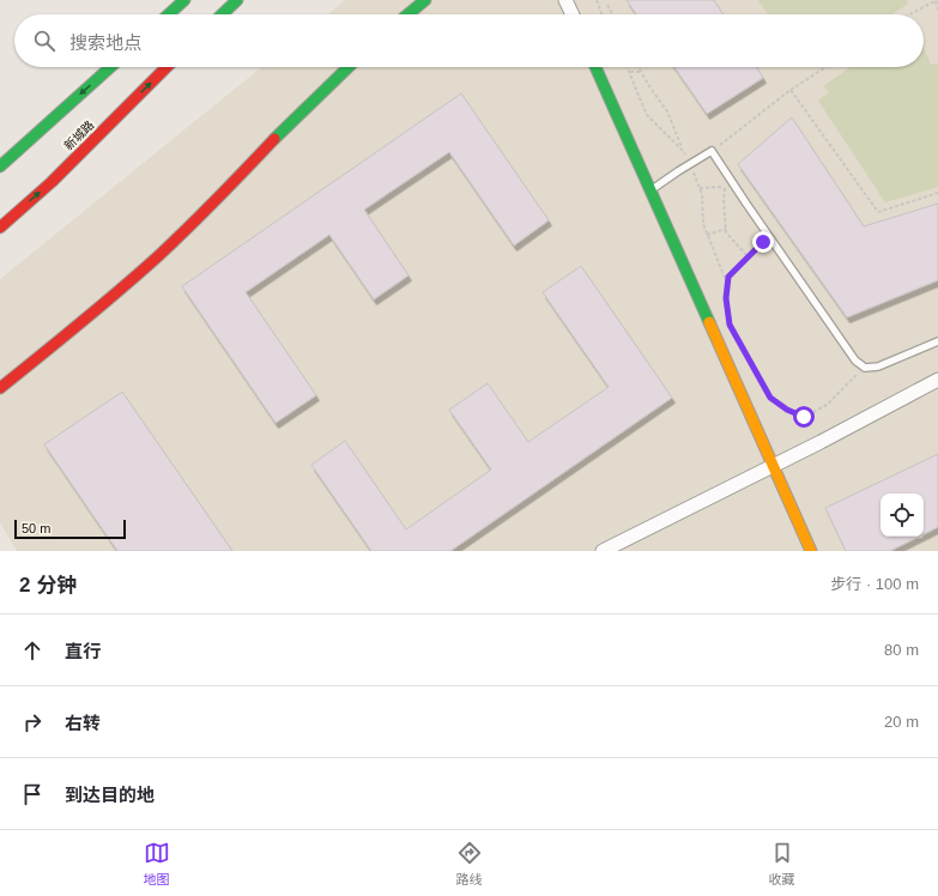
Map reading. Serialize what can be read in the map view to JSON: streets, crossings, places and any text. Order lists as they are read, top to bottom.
{
  "streets": {
    "street": ["新城路"]
  },
  "scale_bar": "50 m",
  "page": {
    "search": "搜索地点",
    "scale": "50 m",
    "heading": ["2 分钟", "步行 · 100 m"],
    "list": [
      ["直行", "80 m"],
      ["右转", "20 m"],
      "到达目的地"
    ],
    "nav": ["地图", "路线", "收藏"]
  }
}
